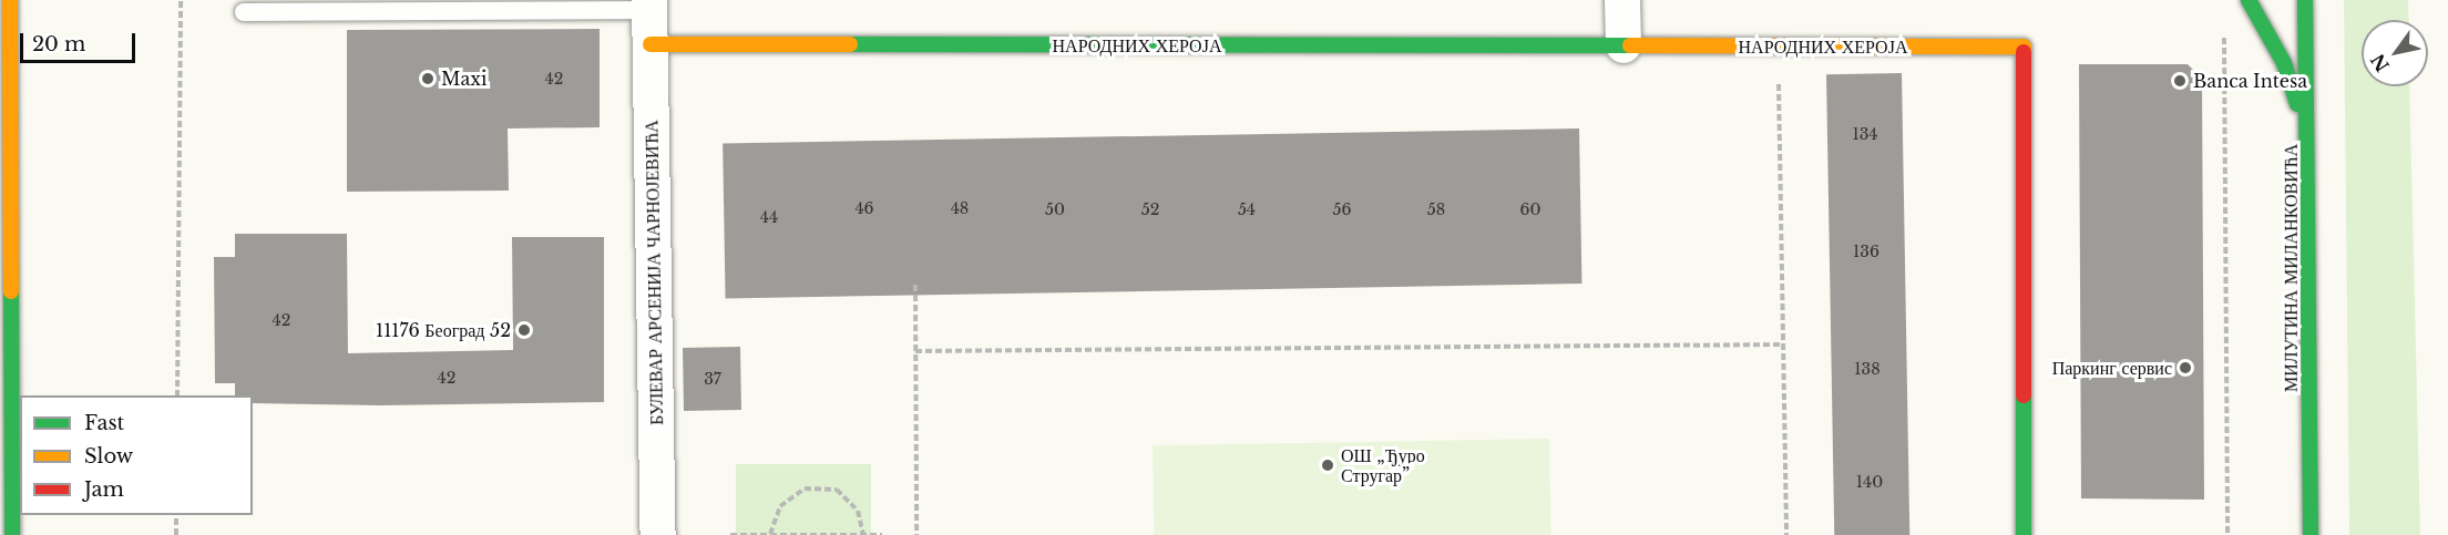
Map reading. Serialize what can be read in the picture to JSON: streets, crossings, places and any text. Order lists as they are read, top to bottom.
{
  "streets": {
    "main road": ["НАРОДНИХ ХЕРОЈА", "МИЛУТИНА МИЛАНКОВИЋА"],
    "street": ["БУЛЕВАР АРСЕНИЈА ЧАРНОЈЕВИЋА"]
  },
  "crossings": [
    ["НАРОДНИХ ХЕРОЈА", "БУЛЕВАР АРСЕНИЈА ЧАРНОЈЕВИЋА"]
  ],
  "places": [
    "Maxi",
    "Banca Intesa",
    "11176 Београд 52",
    "Паркинг сервис",
    "ОШ „Ђуро Стругар”"
  ],
  "house_numbers": [
    "42",
    "134",
    "46",
    "48",
    "50",
    "52",
    "54",
    "56",
    "58",
    "60",
    "44",
    "136",
    "42",
    "138",
    "42",
    "37",
    "140"
  ],
  "legend": ["Fast", "Slow", "Jam"],
  "scale_bar": "20 m",
  "north": "bottom left"
}
